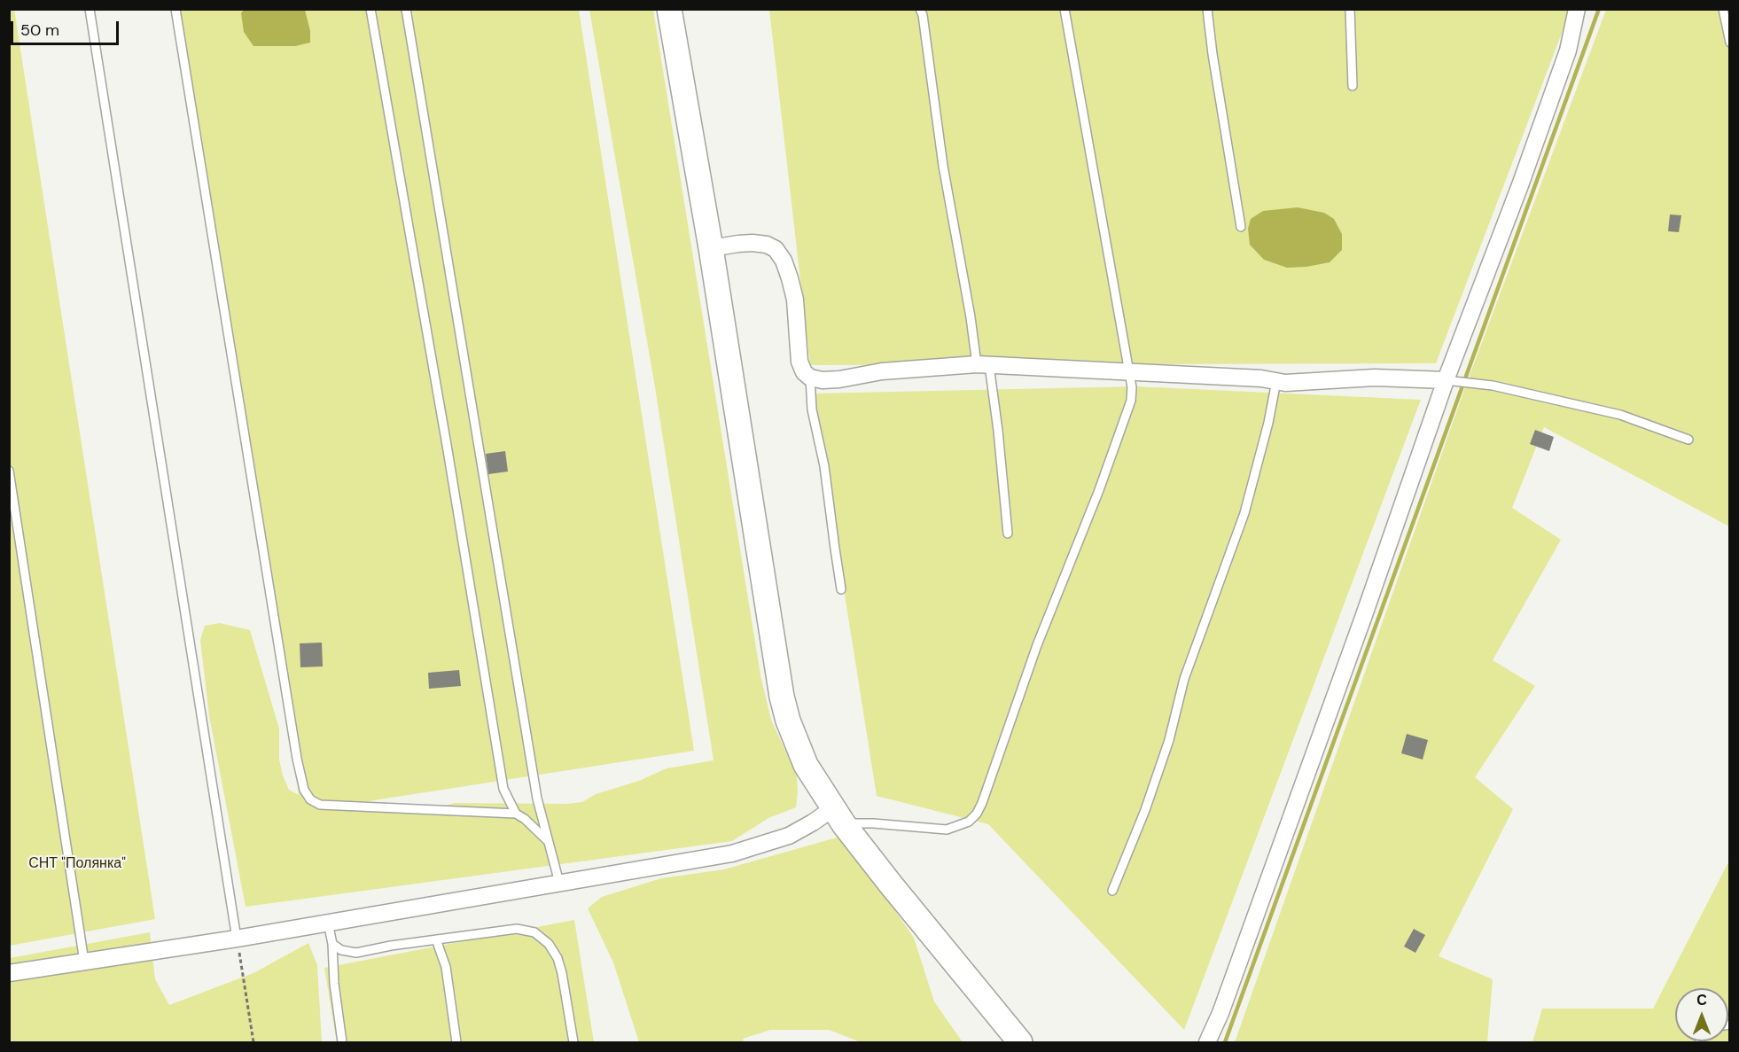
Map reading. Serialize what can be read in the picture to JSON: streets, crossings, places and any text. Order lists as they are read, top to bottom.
{
  "parks": ["СНТ \"Полянка\""],
  "scale_bar": "50 m",
  "north": "top"
}
